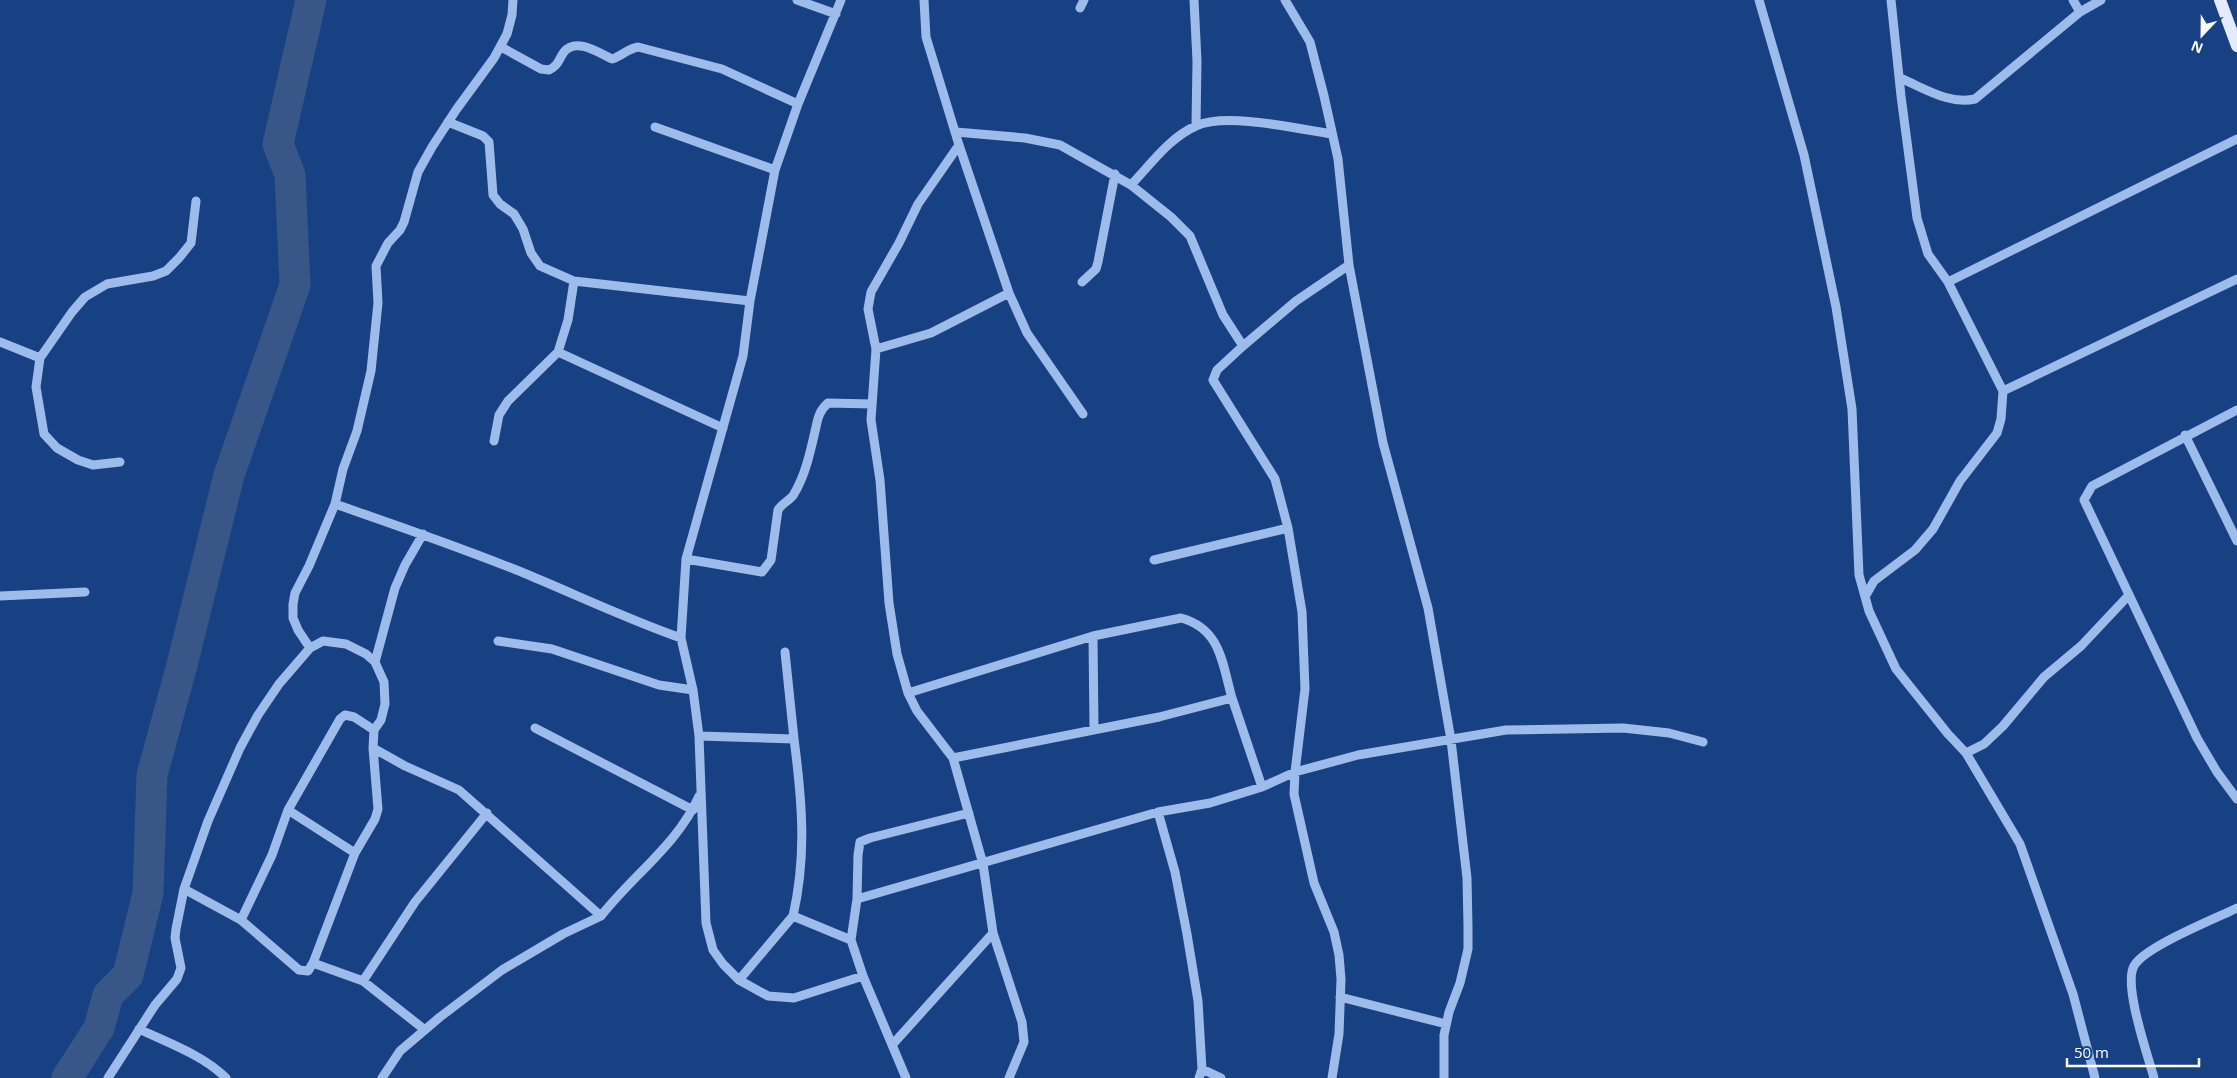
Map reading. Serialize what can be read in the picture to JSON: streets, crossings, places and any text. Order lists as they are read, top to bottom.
{
  "scale_bar": "50 m",
  "north": "bottom"
}
